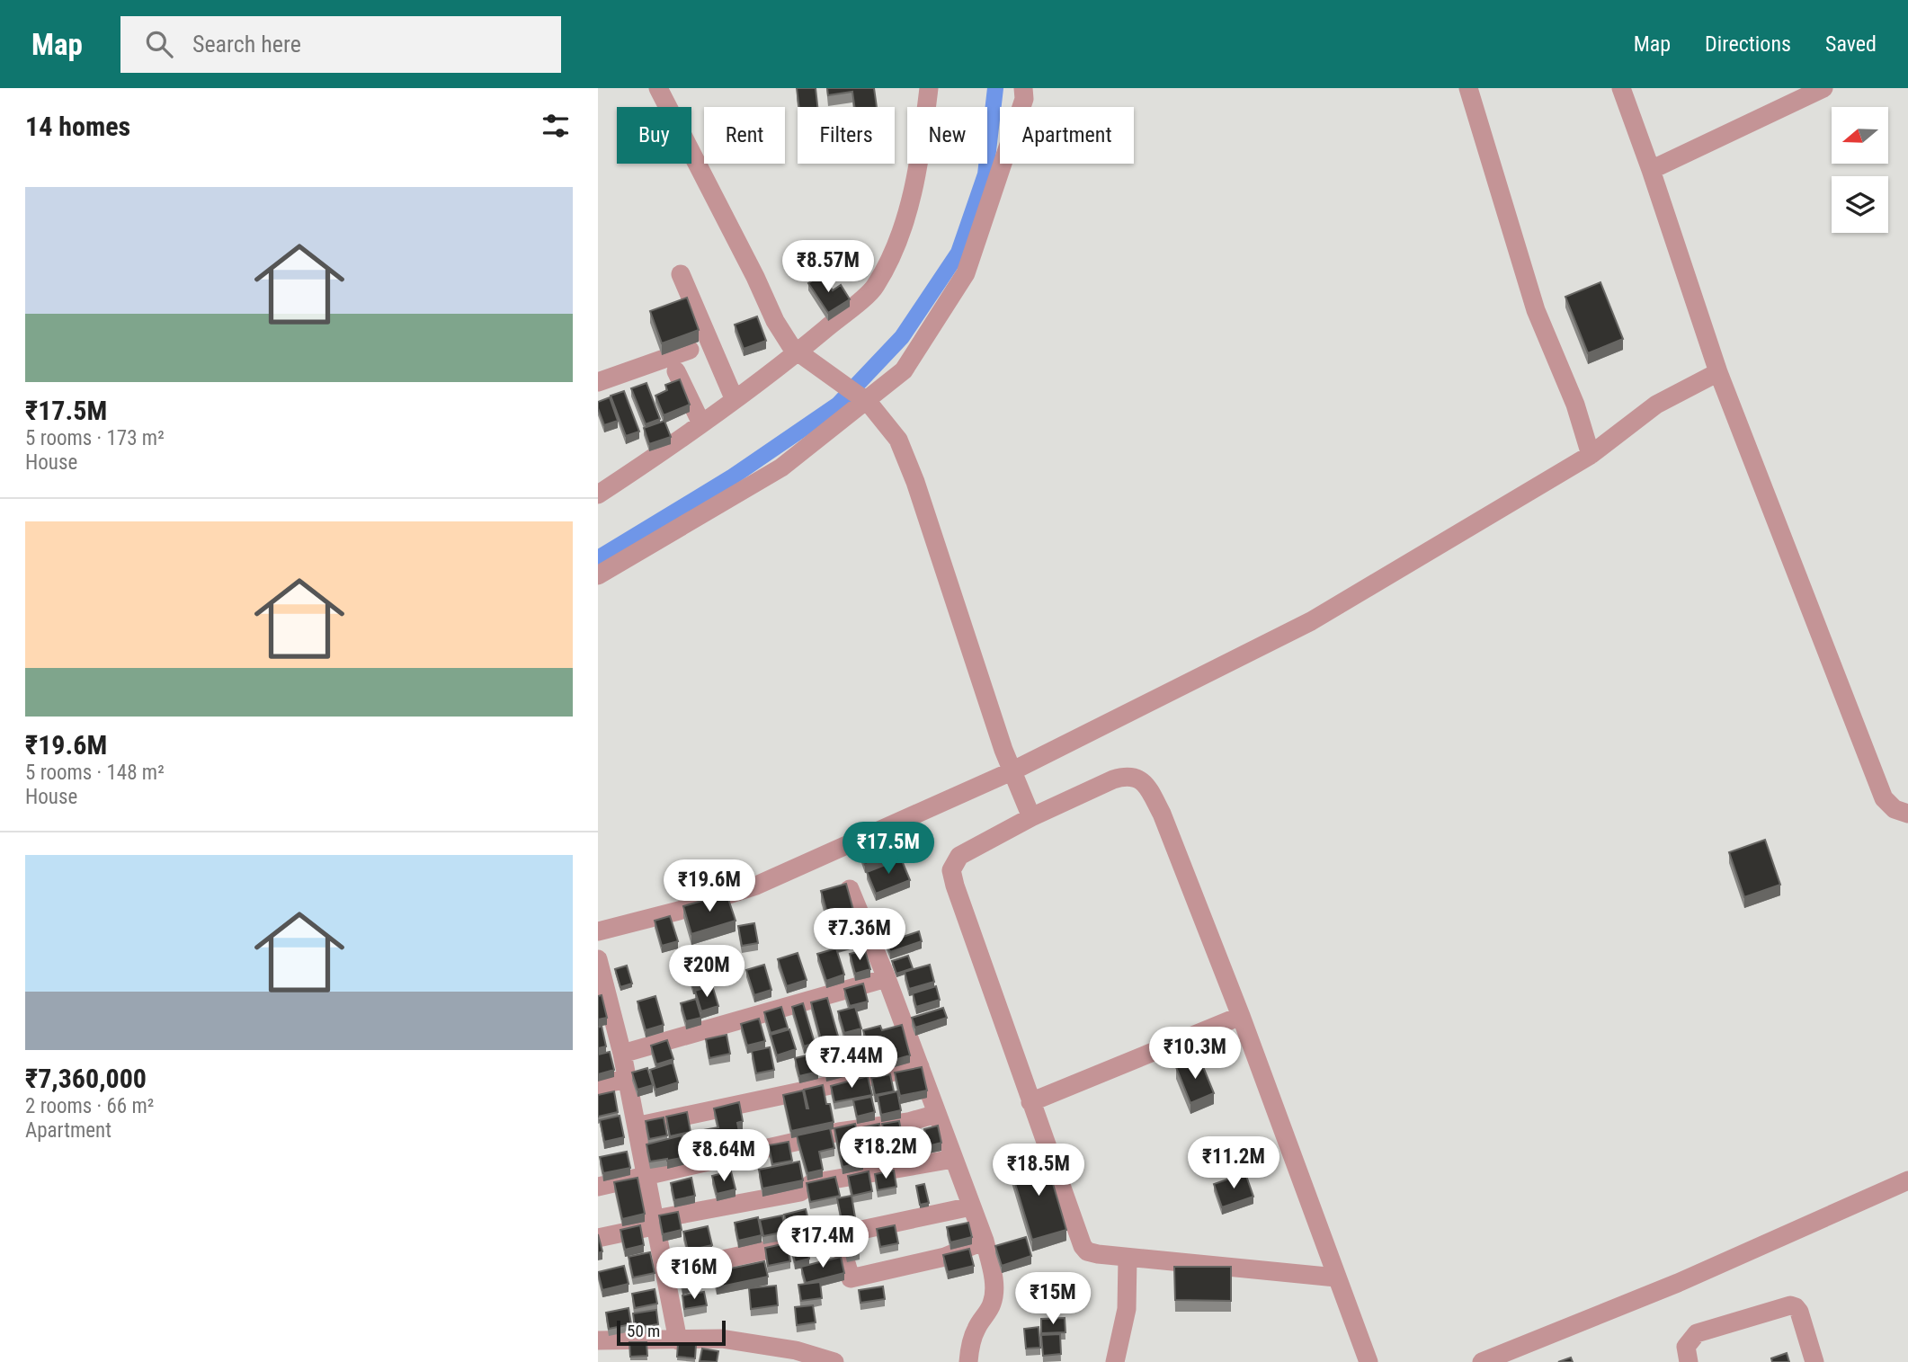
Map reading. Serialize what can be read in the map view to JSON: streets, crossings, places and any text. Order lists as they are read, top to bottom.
{
  "scale_bar": "50 m",
  "north": "left",
  "page": {
    "header": "Map",
    "search": "Search here",
    "nav": ["Map", "Directions", "Saved"],
    "heading": "14 homes",
    "chip": [
      "Buy",
      "Rent",
      "Filters",
      "New",
      "Apartment"
    ],
    "list": [
      {
        "name": "₹17.5M",
        "note": "5 rooms · 173 m² · House"
      },
      {
        "name": "₹19.6M",
        "note": "5 rooms · 148 m² · House"
      },
      {
        "name": "₹7,360,000",
        "note": "2 rooms · 66 m² · Apartment"
      }
    ],
    "price": [
      "₹8.57M",
      "₹17.5M",
      "₹19.6M",
      "₹7.36M",
      "₹20M",
      "₹10.3M",
      "₹7.44M",
      "₹18.2M",
      "₹8.64M",
      "₹11.2M",
      "₹18.5M",
      "₹17.4M",
      "₹16M",
      "₹15M"
    ],
    "scale": "50 m"
  }
}
